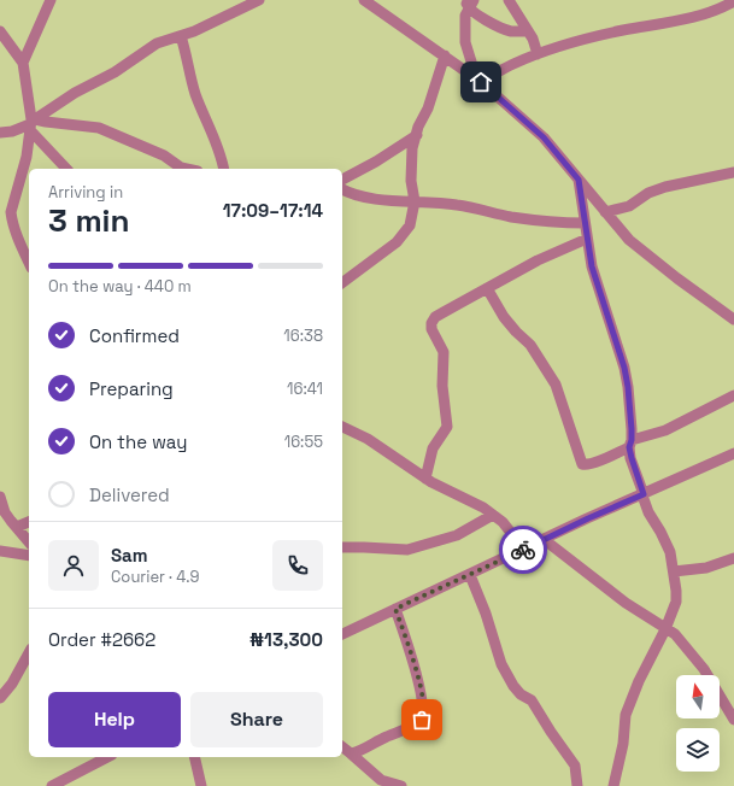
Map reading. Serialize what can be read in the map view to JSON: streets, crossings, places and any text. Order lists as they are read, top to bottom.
{
  "north": "top",
  "page": {
    "heading": ["3 min", "Arriving in", "17:09–17:14"],
    "panel": [
      "Sam",
      "Courier · 4.9",
      "Order #2662",
      "₦13,300"
    ],
    "bar": "On the way · 440 m",
    "list": [
      ["Confirmed", "16:38"],
      ["Preparing", "16:41"],
      ["On the way", "16:55"],
      "Delivered"
    ],
    "buttons": ["Help", "Share"]
  }
}
